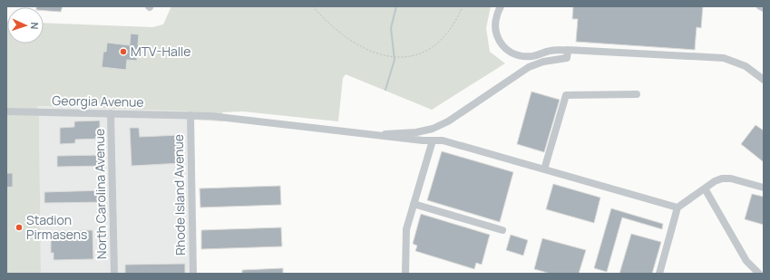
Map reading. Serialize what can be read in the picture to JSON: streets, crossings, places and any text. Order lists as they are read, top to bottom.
{
  "streets": {
    "street": ["Georgia Avenue", "North Carolina Avenue", "Rhode Island Avenue"]
  },
  "crossings": [
    ["Georgia Avenue", "North Carolina Avenue"],
    ["Georgia Avenue", "Rhode Island Avenue"]
  ],
  "places": ["MTV-Halle", "Stadion Pirmasens"],
  "north": "right"
}
